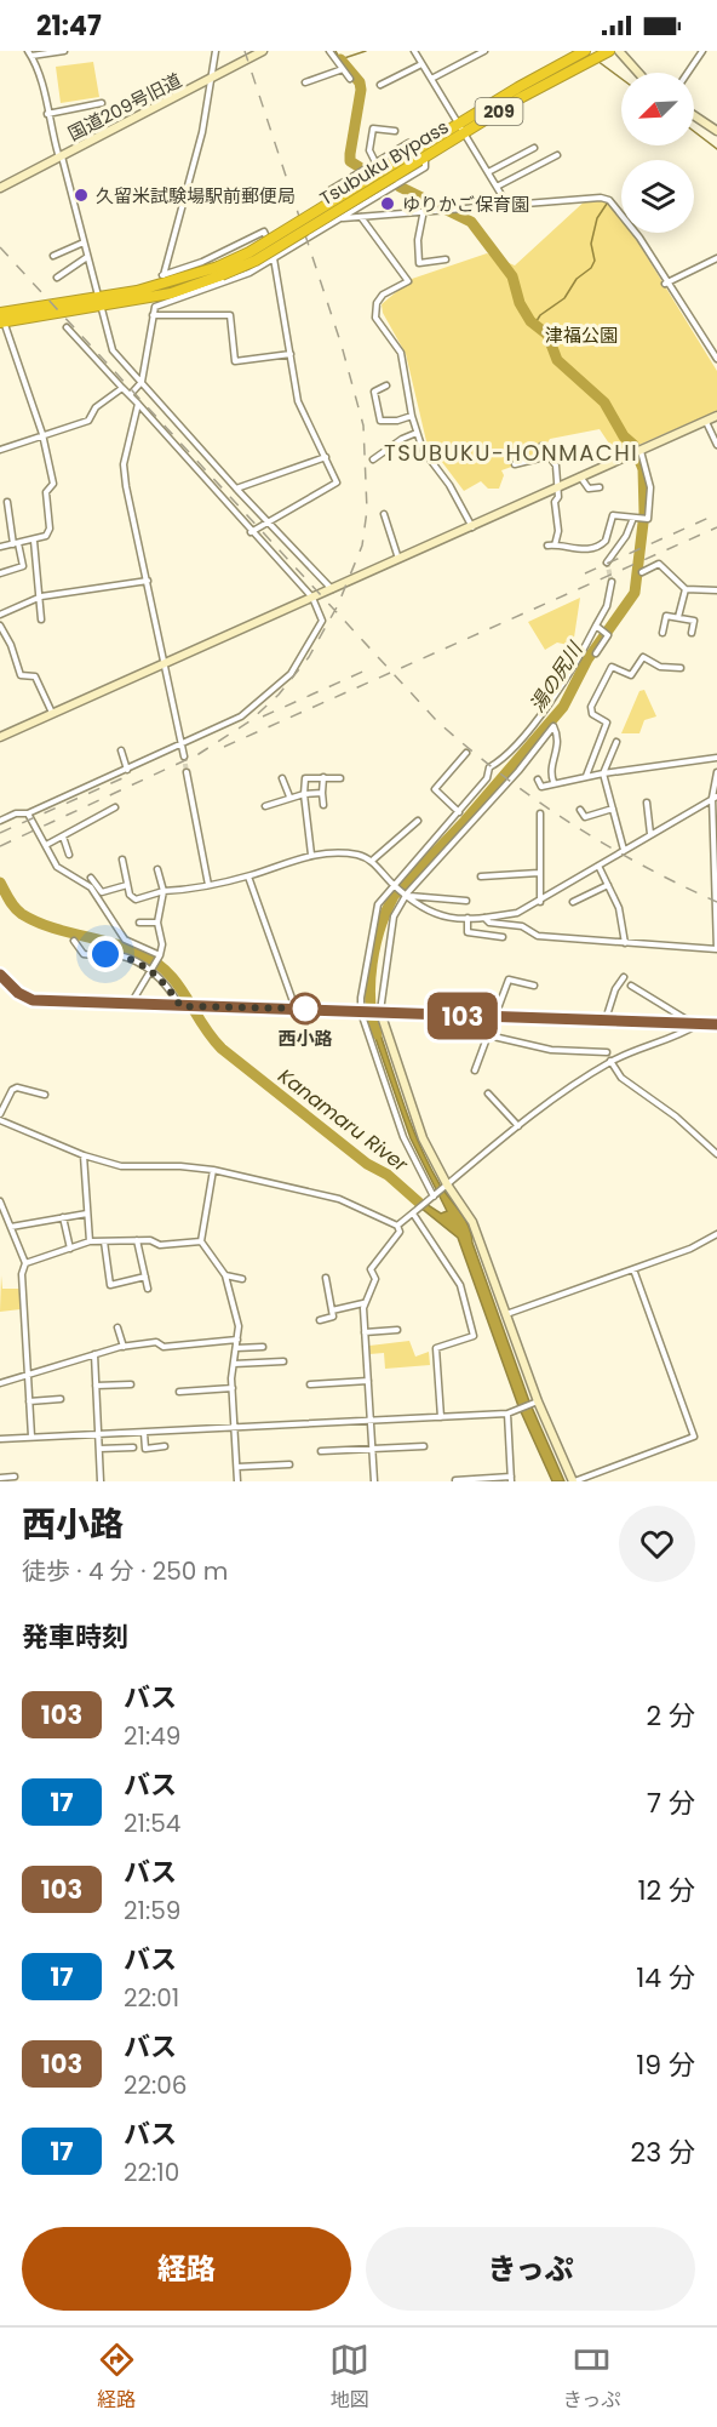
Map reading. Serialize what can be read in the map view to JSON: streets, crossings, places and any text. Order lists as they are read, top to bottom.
{
  "streets": {
    "highway": ["209", "Tsubuku Bypass"],
    "street": ["国道209号旧道"]
  },
  "districts": ["TSUBUKU-HONMACHI"],
  "water": ["湯の尻川", "Kanamaru River"],
  "parks": ["津福公園"],
  "places": ["久留米試験場駅前郵便局", "ゆりかご保育園", "西小路"],
  "lines": ["bus line 103"],
  "north": "bottom left",
  "page": {
    "status": "21:47",
    "on_map": "103",
    "heading": [
      ["西小路", "徒歩 · 4 分 · 250 m"],
      "発車時刻"
    ],
    "list": [
      {
        "mark": "103",
        "name": "バス",
        "note": "21:49",
        "value": "2 分"
      },
      {
        "mark": "17",
        "name": "バス",
        "note": "21:54",
        "value": "7 分"
      },
      {
        "mark": "103",
        "name": "バス",
        "note": "21:59",
        "value": "12 分"
      },
      {
        "mark": "17",
        "name": "バス",
        "note": "22:01",
        "value": "14 分"
      },
      {
        "mark": "103",
        "name": "バス",
        "note": "22:06",
        "value": "19 分"
      },
      {
        "mark": "17",
        "name": "バス",
        "note": "22:10",
        "value": "23 分"
      }
    ],
    "buttons": ["経路", "きっぷ"],
    "tabs": ["経路", "地図", "きっぷ"]
  }
}
